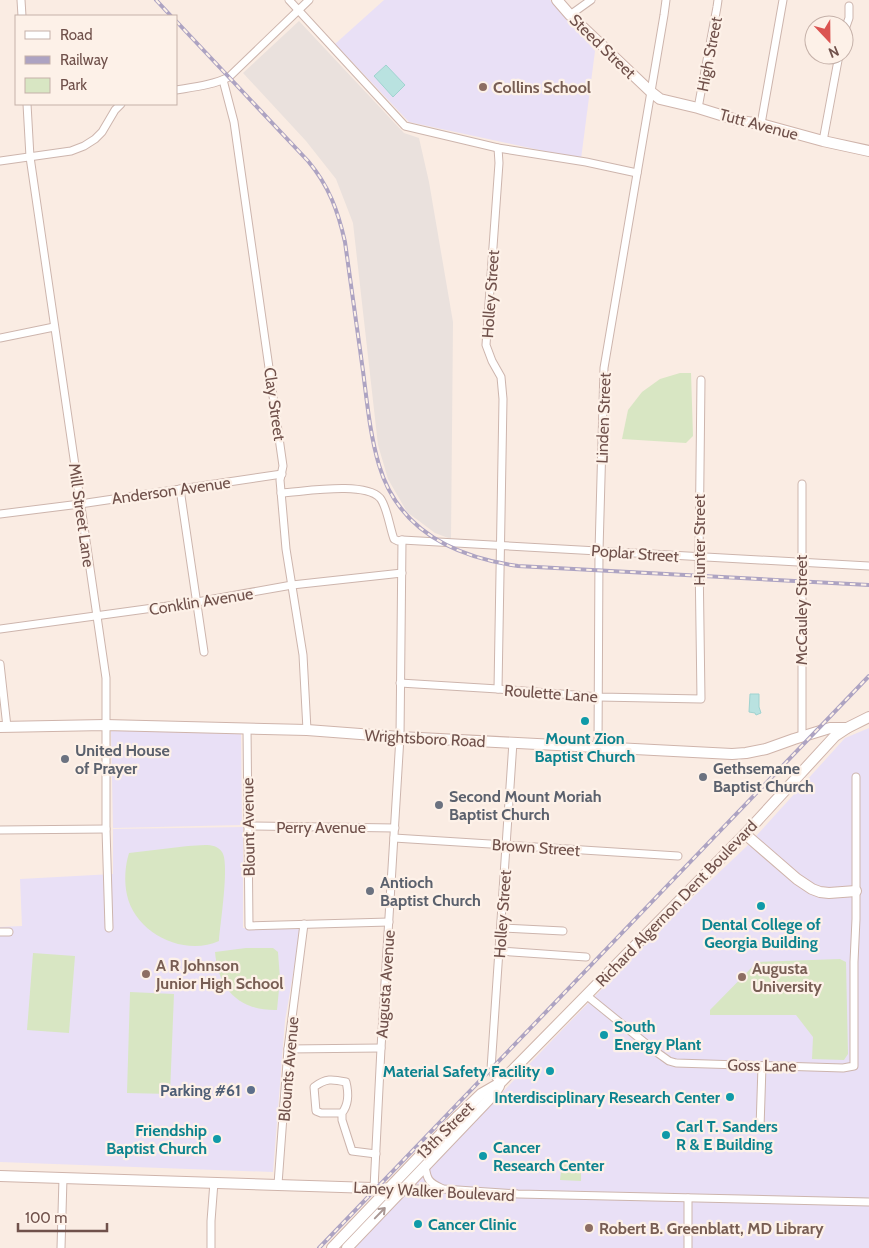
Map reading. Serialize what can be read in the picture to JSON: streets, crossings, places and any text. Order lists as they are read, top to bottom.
{
  "streets": {
    "main road": [
      "Steed Street",
      "Tutt Avenue",
      "Wrightsboro Road",
      "Richard Algernon Dent Boulevard",
      "13th Street",
      "Laney Walker Boulevard"
    ],
    "street": [
      "High Street",
      "Holley Street",
      "Clay Street",
      "Linden Street",
      "Anderson Avenue",
      "Mill Street Lane",
      "Hunter Street",
      "Poplar Street",
      "Conklin Avenue",
      "McCauley Street",
      "Roulette Lane",
      "Blount Avenue",
      "Perry Avenue",
      "Brown Street",
      "Augusta Avenue",
      "Goss Lane",
      "Blounts Avenue"
    ]
  },
  "crossings": [
    ["Steed Street", "Tutt Avenue"],
    ["Steed Street", "Linden Street"],
    ["High Street", "Tutt Avenue"],
    ["Tutt Avenue", "Linden Street"],
    ["Holley Street", "Poplar Street"],
    ["Holley Street", "Roulette Lane"],
    ["Holley Street", "Wrightsboro Road"],
    ["Holley Street", "Brown Street"],
    ["Holley Street", "Richard Algernon Dent Boulevard"],
    ["Holley Street", "13th Street"],
    ["Clay Street", "Anderson Avenue"],
    ["Clay Street", "Conklin Avenue"],
    ["Clay Street", "Wrightsboro Road"],
    ["Linden Street", "Poplar Street"],
    ["Linden Street", "Roulette Lane"],
    ["Linden Street", "Wrightsboro Road"],
    ["Anderson Avenue", "Mill Street Lane"],
    ["Mill Street Lane", "Conklin Avenue"],
    ["Mill Street Lane", "Wrightsboro Road"],
    ["Hunter Street", "Poplar Street"],
    ["Hunter Street", "Roulette Lane"],
    ["Poplar Street", "McCauley Street"],
    ["Poplar Street", "Augusta Avenue"],
    ["Conklin Avenue", "Augusta Avenue"],
    ["McCauley Street", "Wrightsboro Road"],
    ["Roulette Lane", "Augusta Avenue"],
    ["Wrightsboro Road", "Blount Avenue"],
    ["Wrightsboro Road", "Richard Algernon Dent Boulevard"],
    ["Wrightsboro Road", "Augusta Avenue"],
    ["Blount Avenue", "Perry Avenue"],
    ["Blount Avenue", "Blounts Avenue"],
    ["Perry Avenue", "Augusta Avenue"],
    ["Brown Street", "Augusta Avenue"],
    ["Richard Algernon Dent Boulevard", "Goss Lane"],
    ["Richard Algernon Dent Boulevard", "13th Street"],
    ["Augusta Avenue", "Laney Walker Boulevard"],
    ["Blounts Avenue", "Laney Walker Boulevard"],
    ["13th Street", "Laney Walker Boulevard"]
  ],
  "places": [
    "Collins School",
    "Mount Zion Baptist Church",
    "United House of Prayer",
    "Gethsemane Baptist Church",
    "Second Mount Moriah Baptist Church",
    "Antioch Baptist Church",
    "Dental College of Georgia Building",
    "A R Johnson Junior High School",
    "Augusta University",
    "South Energy Plant",
    "Material Safety Facility",
    "Parking #61",
    "Interdisciplinary Research Center",
    "Carl T. Sanders R & E Building",
    "Friendship Baptist Church",
    "Cancer Research Center",
    "Cancer Clinic",
    "Robert B. Greenblatt, MD Library"
  ],
  "legend": ["Road", "Railway", "Park"],
  "scale_bar": "100 m",
  "north": "bottom"
}
